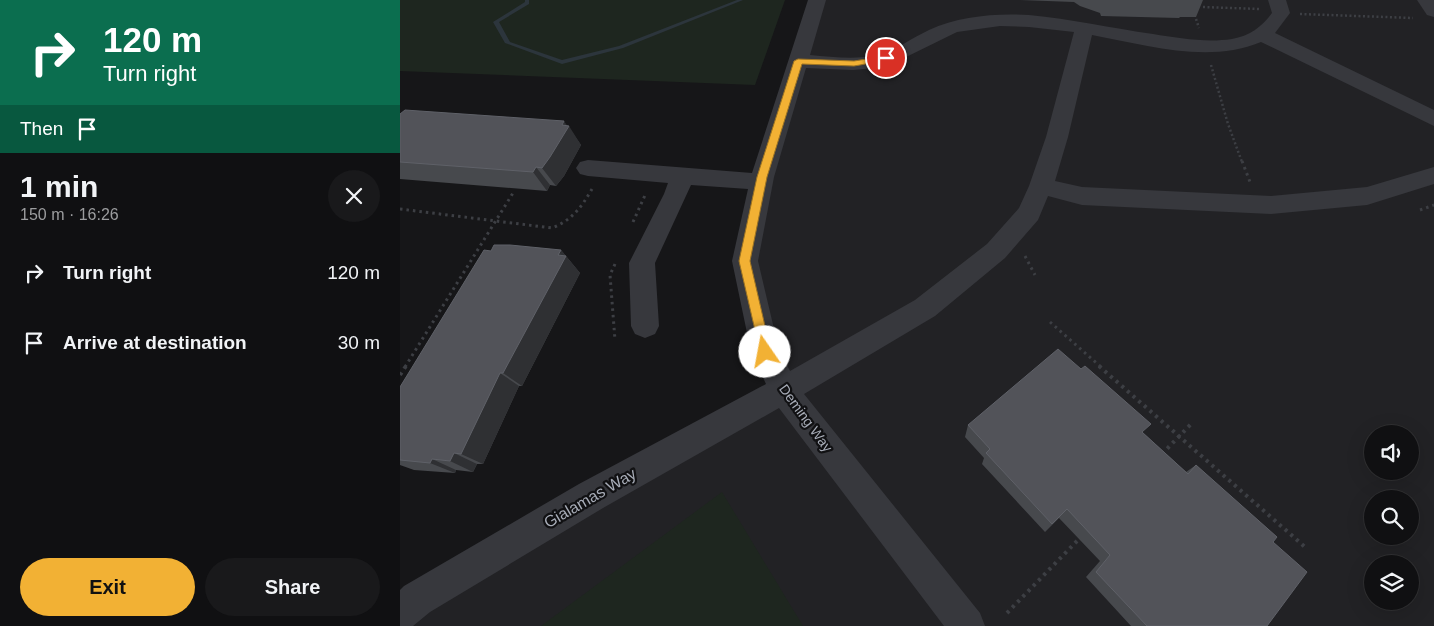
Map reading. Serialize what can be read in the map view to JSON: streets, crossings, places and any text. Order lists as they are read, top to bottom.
{
  "streets": {
    "street": ["Deming Way", "Gialamas Way"]
  },
  "crossings": [
    ["Deming Way", "Gialamas Way"]
  ],
  "page": {
    "turn": ["120 m", "Turn right"],
    "then": "Then",
    "heading": ["1 min", "150 m · 16:26"],
    "list": [
      {
        "name": "Turn right",
        "value": "120 m"
      },
      {
        "name": "Arrive at destination",
        "value": "30 m"
      }
    ],
    "buttons": ["Exit", "Share"]
  }
}
